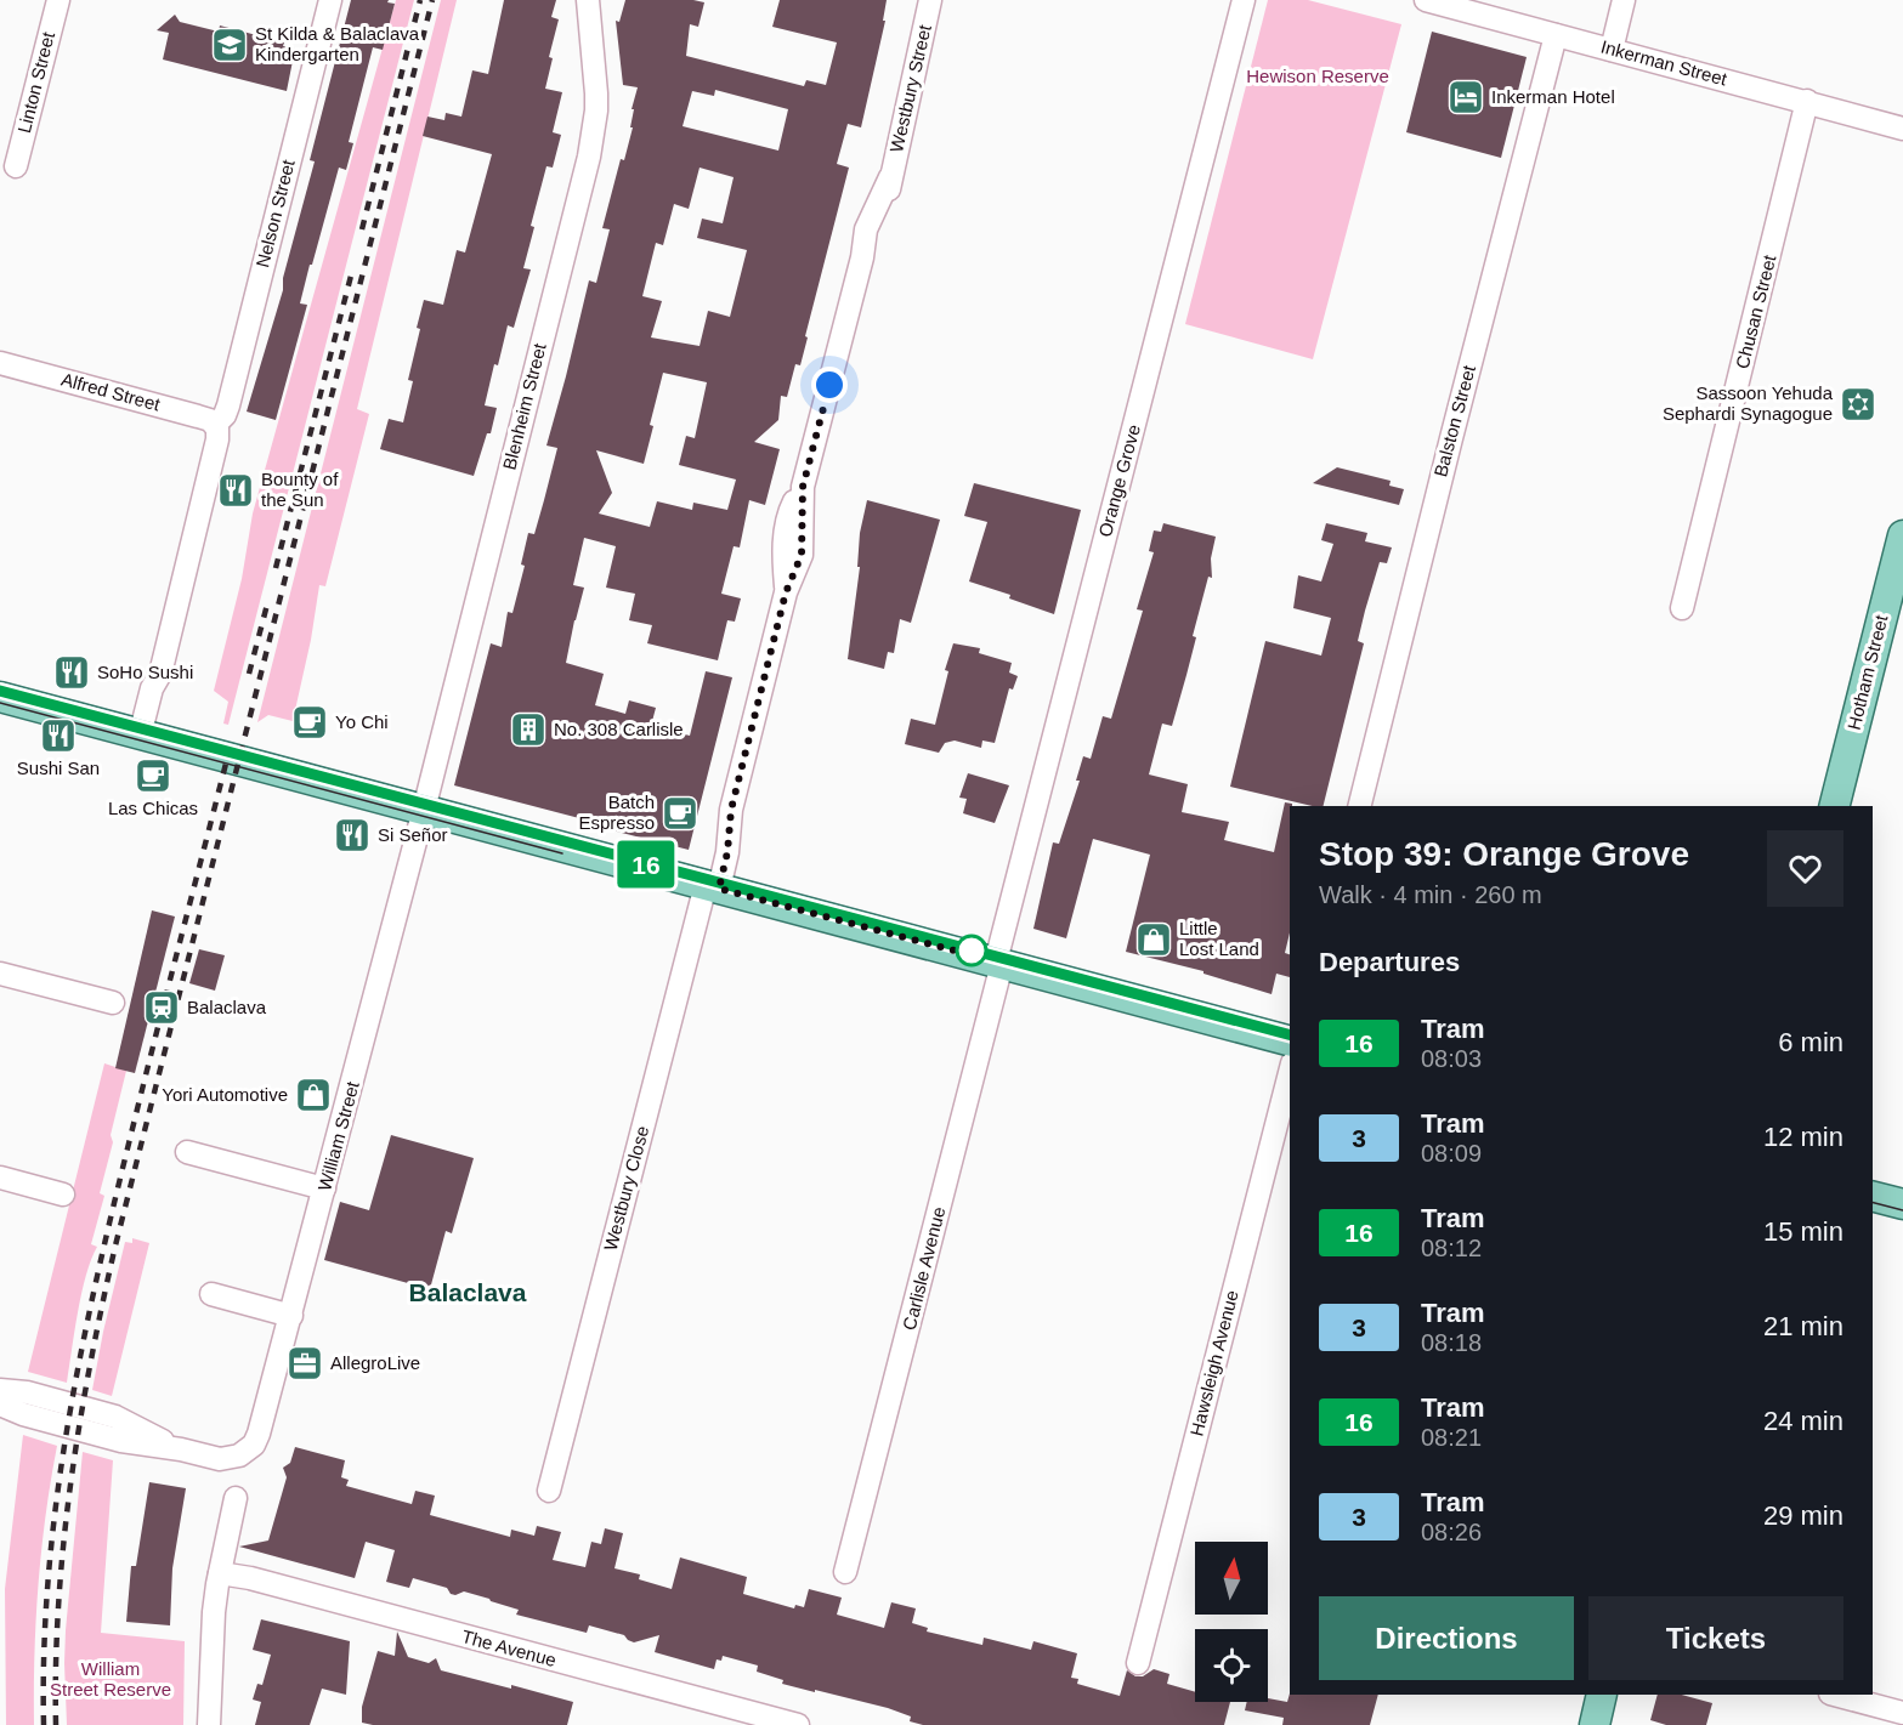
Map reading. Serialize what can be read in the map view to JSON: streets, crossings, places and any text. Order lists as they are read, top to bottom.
{
  "streets": {
    "main road": ["Hotham Street"],
    "street": [
      "Inkerman Street",
      "Linton Street",
      "Westbury Street",
      "Nelson Street",
      "Chusan Street",
      "Alfred Street",
      "Blenheim Street",
      "Balston Street",
      "Orange Grove",
      "William Street",
      "Westbury Close",
      "Carlisle Avenue",
      "Hawsleigh Avenue",
      "The Avenue"
    ]
  },
  "crossings": [
    ["Inkerman Street", "Chusan Street"],
    ["Inkerman Street", "Balston Street"],
    ["Westbury Street", "Westbury Close"],
    ["Nelson Street", "Alfred Street"],
    ["Blenheim Street", "William Street"],
    ["Orange Grove", "Carlisle Avenue"]
  ],
  "districts": ["Balaclava"],
  "parks": ["Hewison Reserve", "William Street Reserve"],
  "places": {
    "school or university": ["St Kilda & Balaclava Kindergarten"],
    "hotel": ["Inkerman Hotel"],
    "synagogue": ["Sassoon Yehuda Sephardi Synagogue"],
    "restaurant": [
      "Bounty of the Sun",
      "SoHo Sushi",
      "Sushi San",
      "Si Señor"
    ],
    "cafe": ["Yo Chi", "Las Chicas", "Batch Espresso"],
    "building": ["No. 308 Carlisle"],
    "shop": ["Little Lost Land", "Yori Automotive"],
    "station": ["Balaclava"],
    "office": ["AllegroLive"]
  },
  "lines": ["tram line 16"],
  "north": "top",
  "page": {
    "on_map": "16",
    "heading": [
      ["Stop 39: Orange Grove", "Walk · 4 min · 260 m"],
      "Departures"
    ],
    "list": [
      {
        "mark": "16",
        "name": "Tram",
        "note": "08:03",
        "value": "6 min"
      },
      {
        "mark": "3",
        "name": "Tram",
        "note": "08:09",
        "value": "12 min"
      },
      {
        "mark": "16",
        "name": "Tram",
        "note": "08:12",
        "value": "15 min"
      },
      {
        "mark": "3",
        "name": "Tram",
        "note": "08:18",
        "value": "21 min"
      },
      {
        "mark": "16",
        "name": "Tram",
        "note": "08:21",
        "value": "24 min"
      },
      {
        "mark": "3",
        "name": "Tram",
        "note": "08:26",
        "value": "29 min"
      }
    ],
    "buttons": ["Directions", "Tickets"]
  }
}
